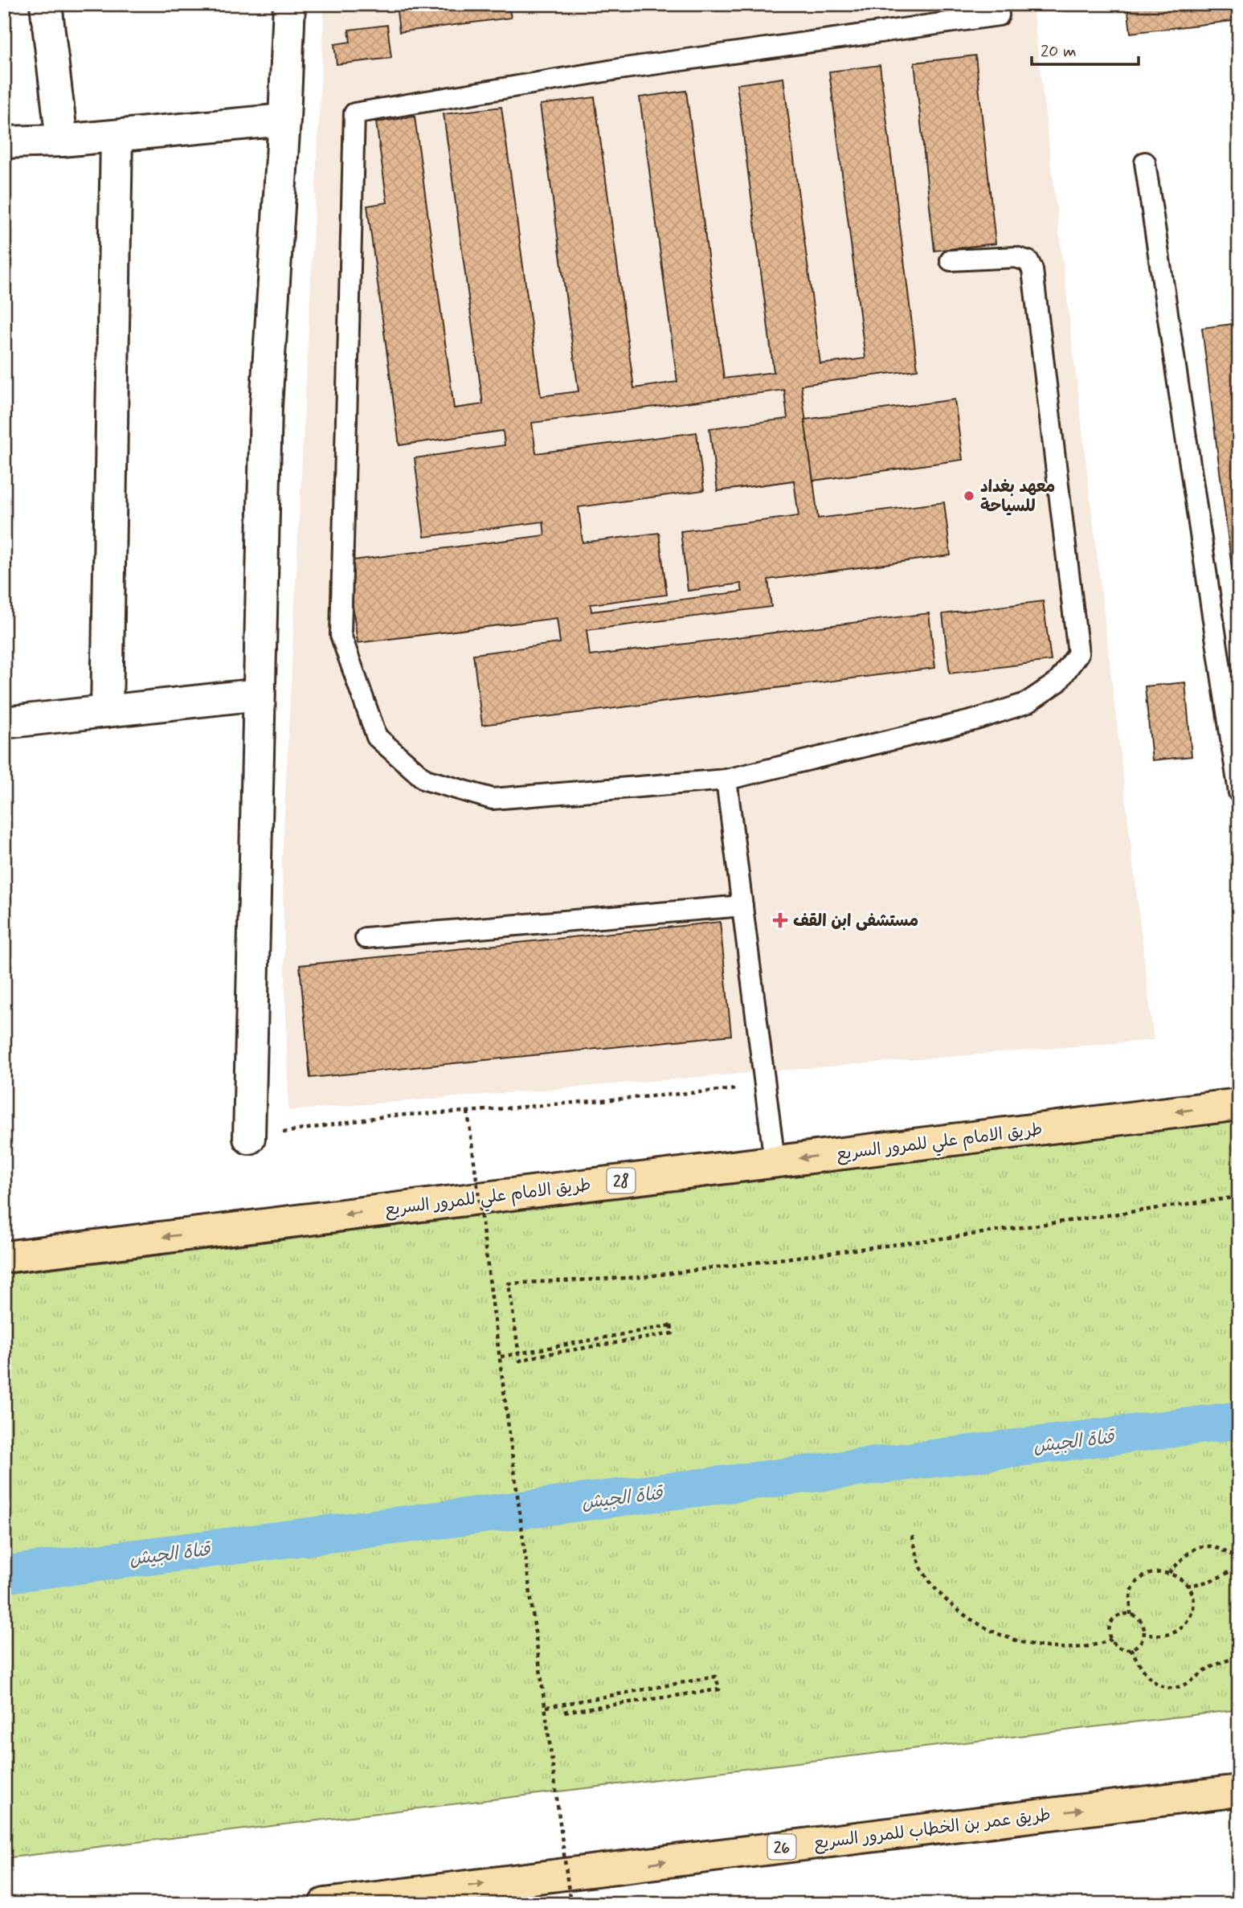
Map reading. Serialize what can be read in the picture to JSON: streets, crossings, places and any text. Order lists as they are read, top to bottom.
{
  "streets": {
    "highway": [
      "طريق الامام علي للمرور السريع",
      "28",
      "طريق عمر بن الخطاب للمرور السريع",
      "26"
    ]
  },
  "one_way": ["طريق الامام علي للمرور السريع", "طريق عمر بن الخطاب للمرور السريع"],
  "water": ["قناة الجيش"],
  "places": {
    "other": ["معهد بغداد للسياحة"],
    "health": ["مستشفى ابن القف"]
  },
  "scale_bar": "20 m"
}
